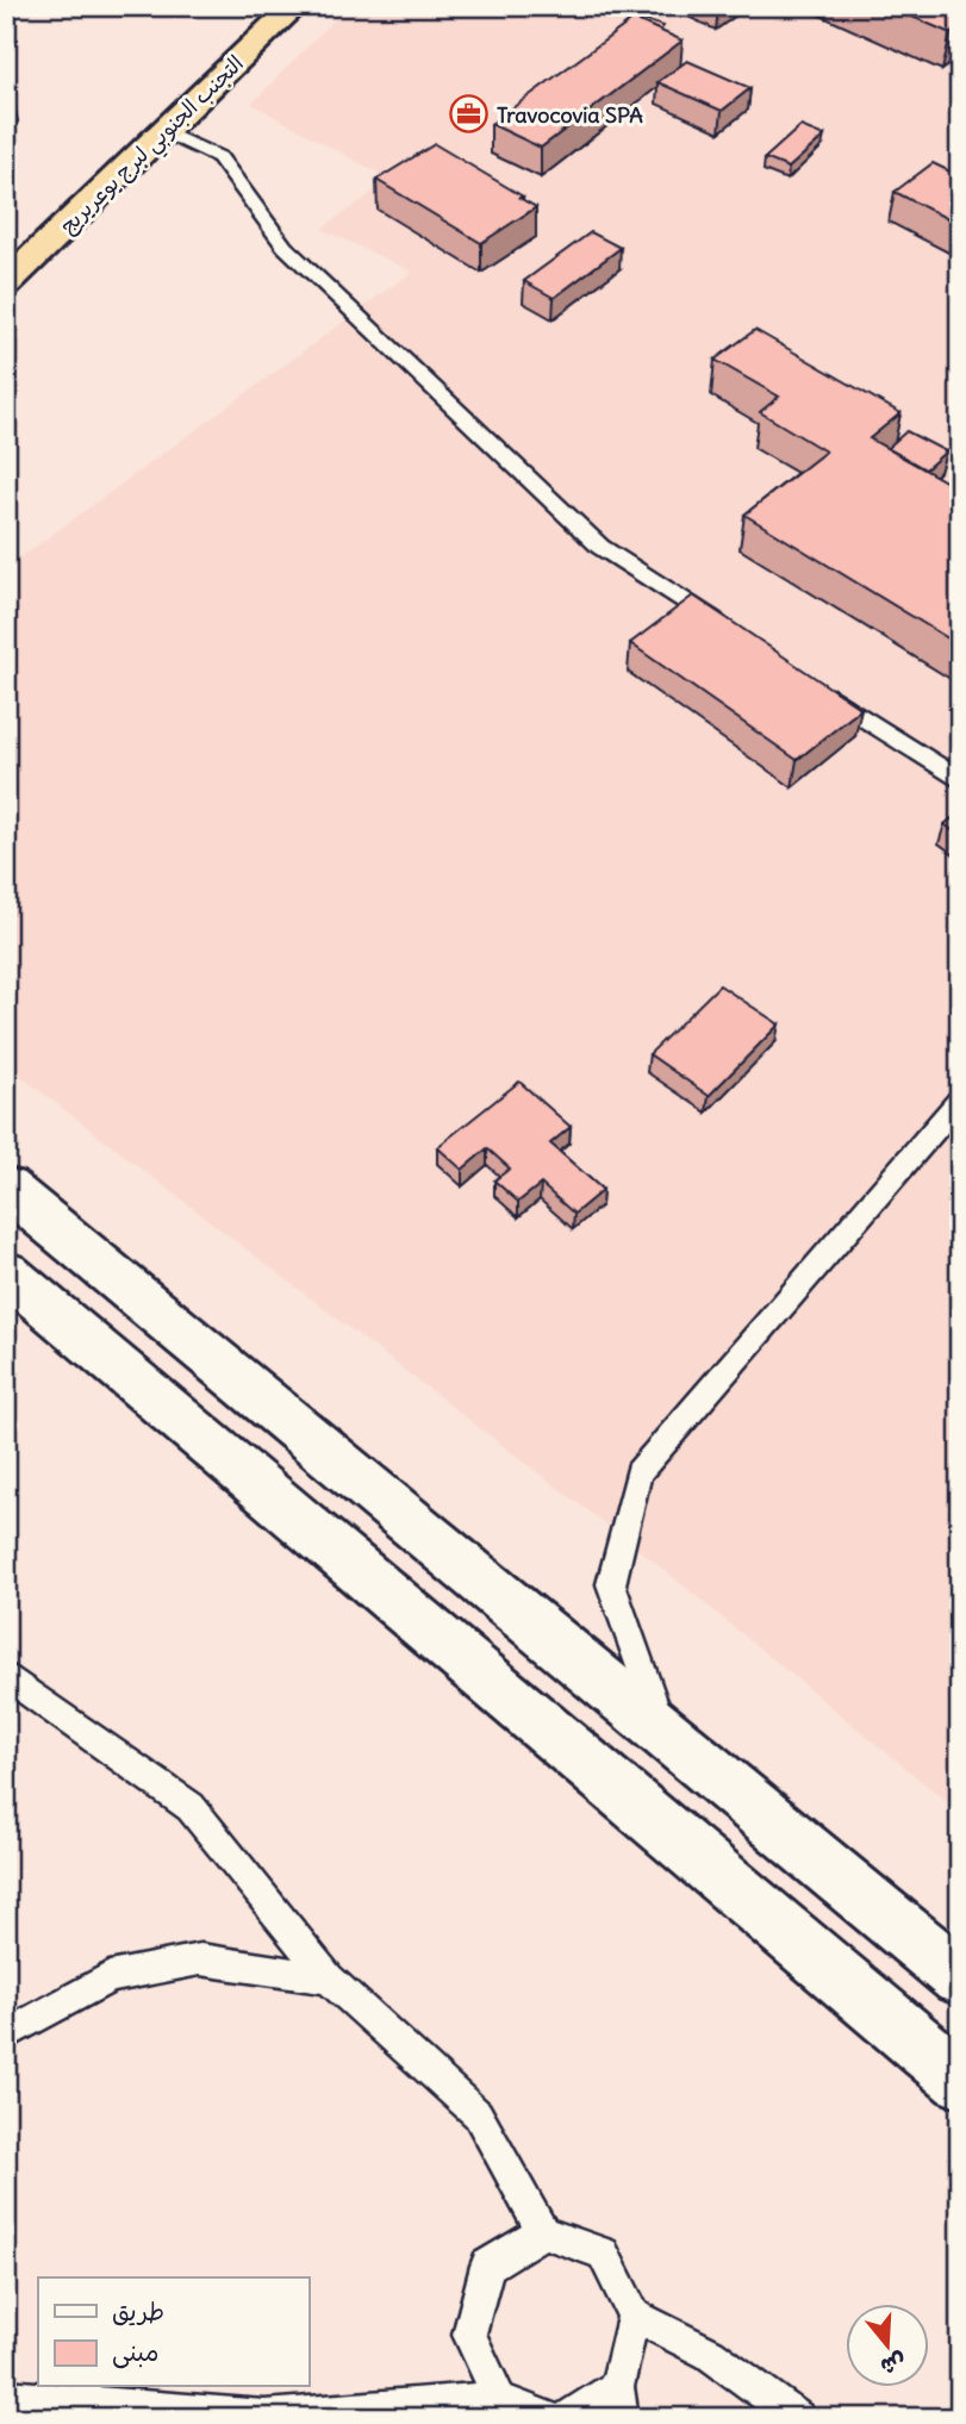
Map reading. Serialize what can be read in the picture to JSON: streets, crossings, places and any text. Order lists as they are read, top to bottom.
{
  "streets": {
    "highway": ["التجنب الجنوبي لبرج بوعريريج"]
  },
  "places": {
    "office": ["Travocovia SPA"]
  },
  "legend": ["طريق", "مبنى"],
  "north": "bottom"
}
